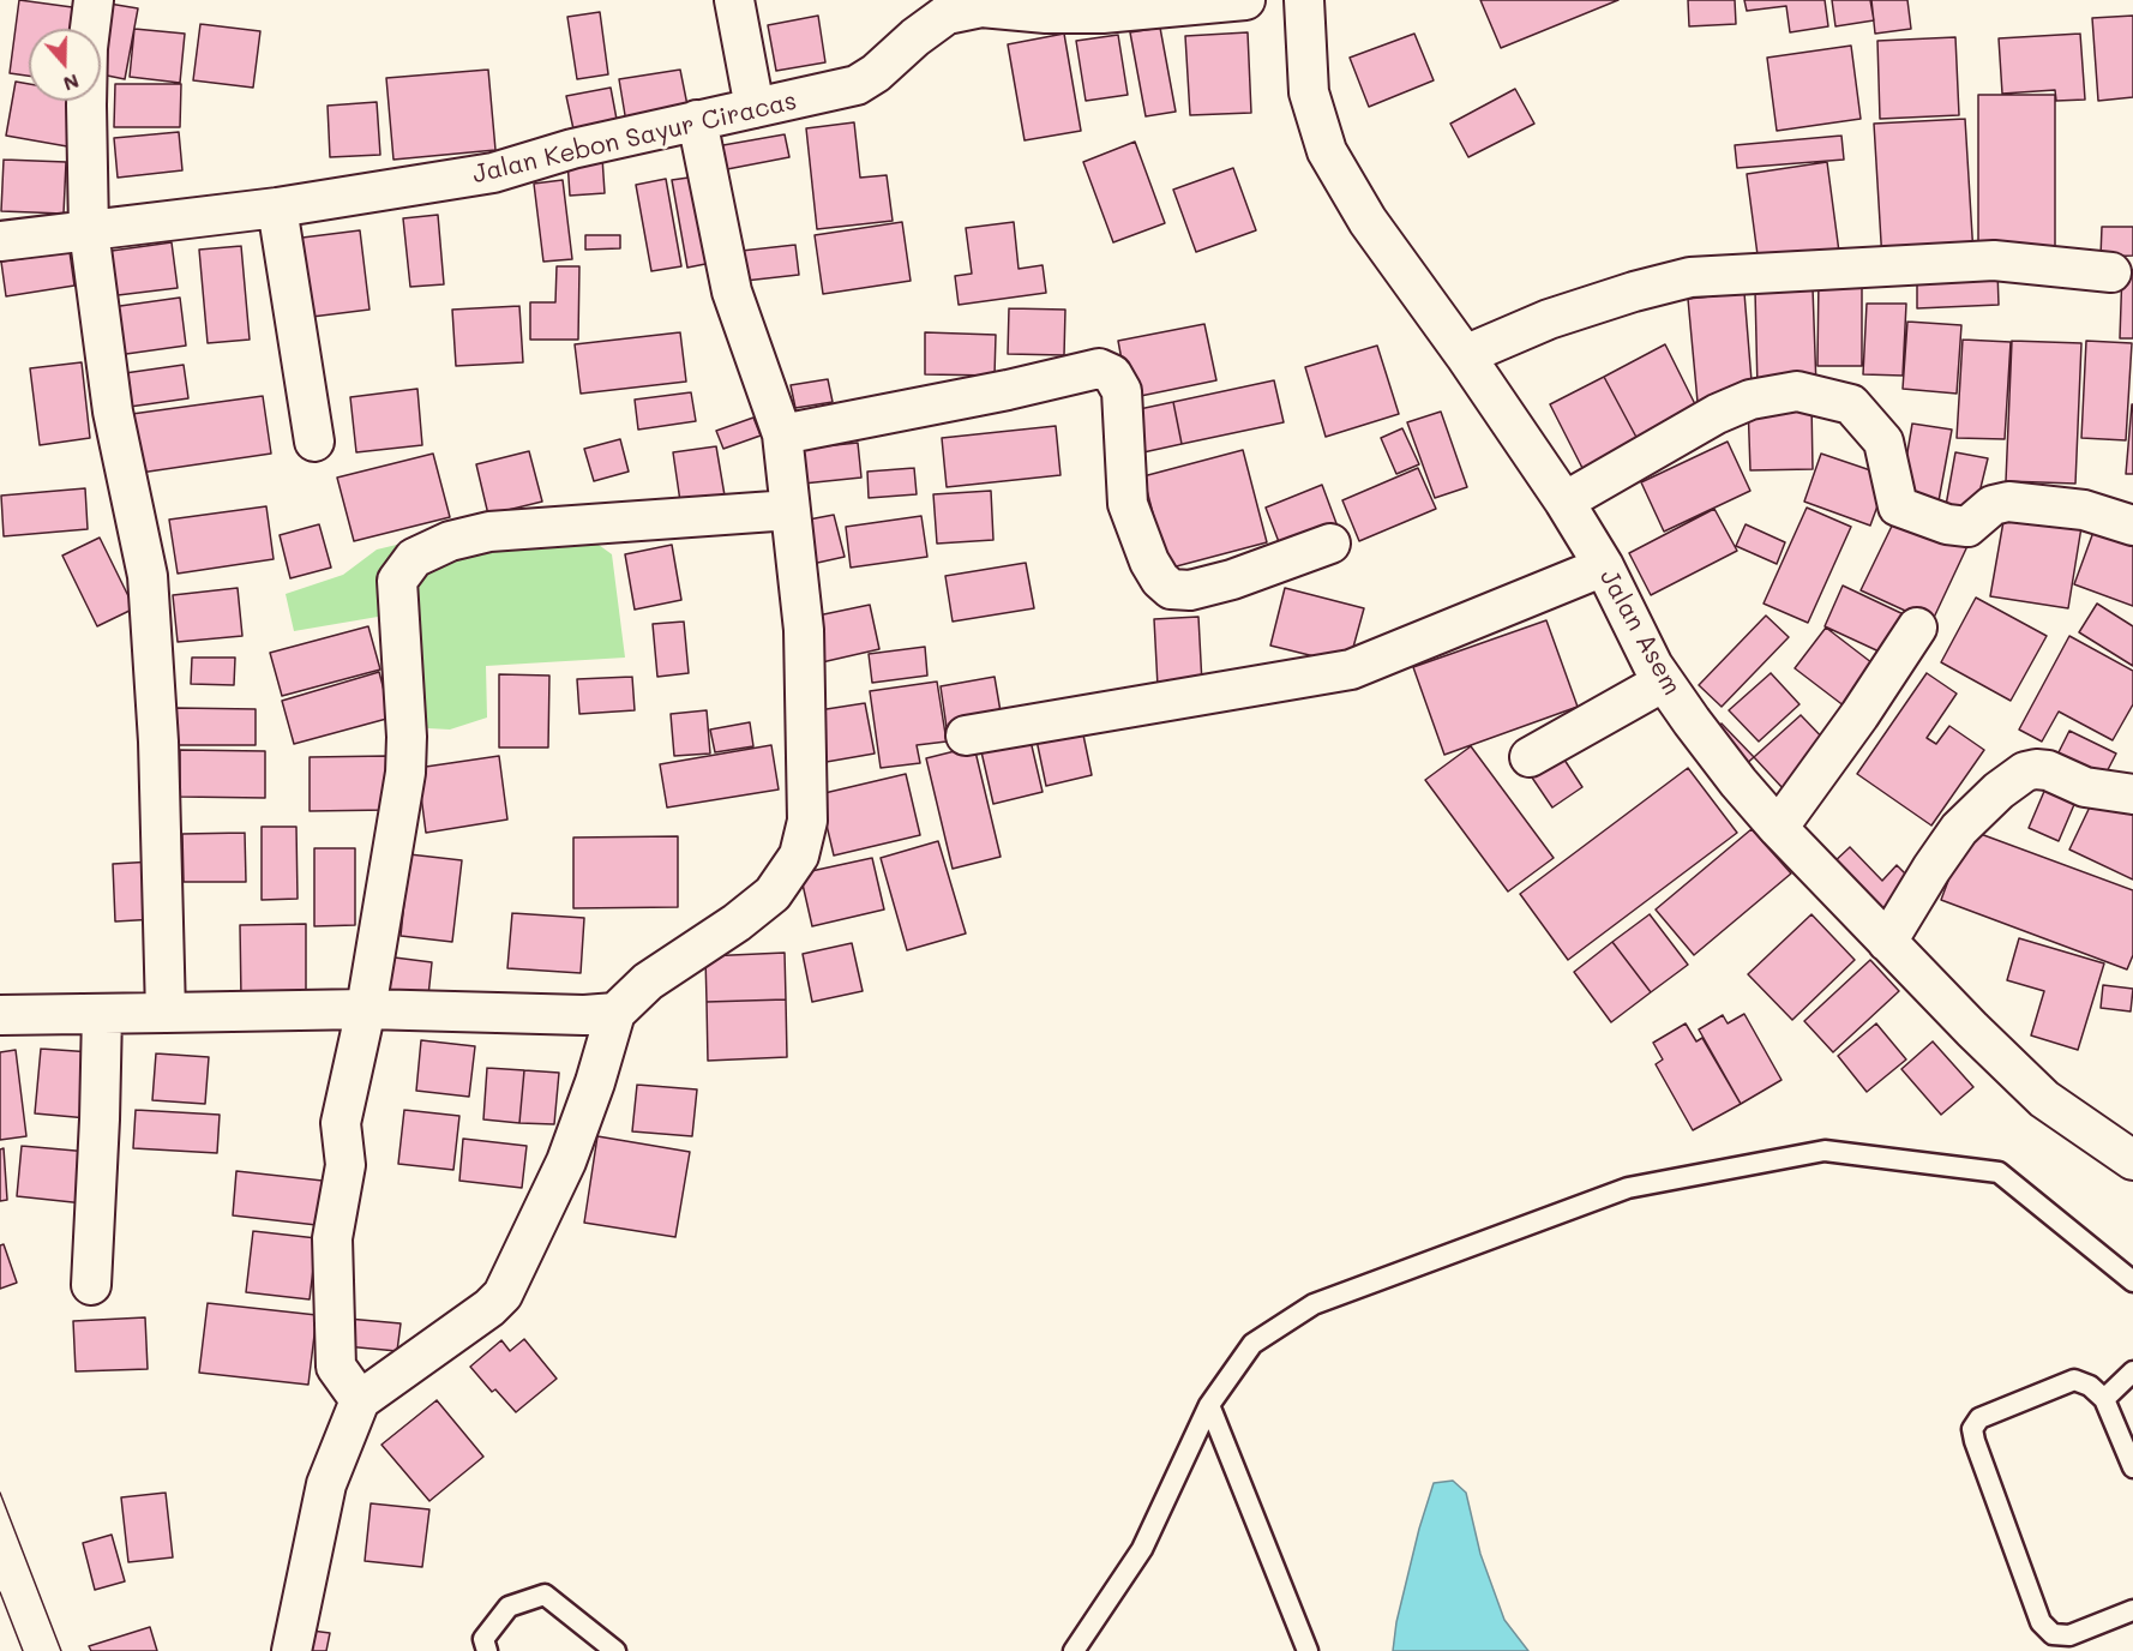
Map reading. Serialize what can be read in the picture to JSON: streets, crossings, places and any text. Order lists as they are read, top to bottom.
{
  "streets": {
    "street": ["Jalan Kebon Sayur Ciracas", "Jalan Asem"]
  },
  "north": "bottom"
}
